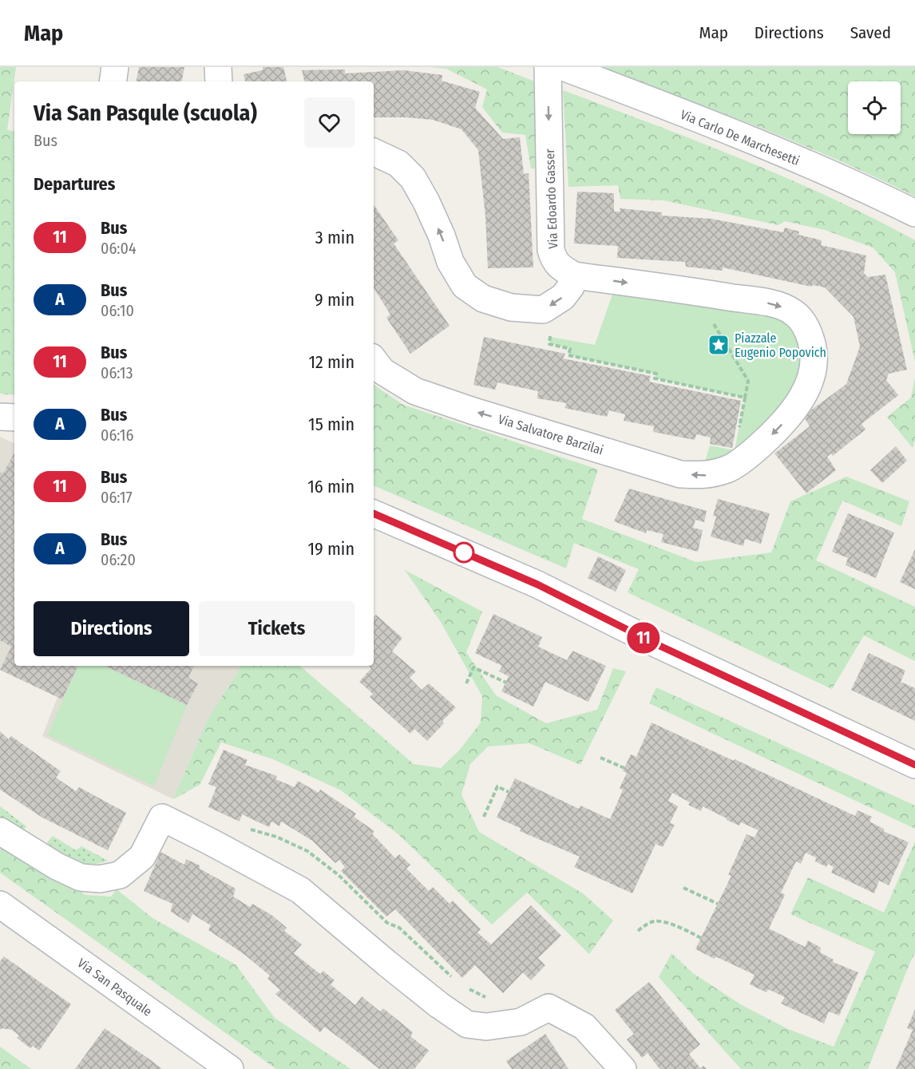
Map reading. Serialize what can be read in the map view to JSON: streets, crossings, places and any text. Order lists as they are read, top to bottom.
{
  "streets": {
    "street": [
      "Via Carlo De Marchesetti",
      "Via Edoardo Gasser",
      "Via Salvatore Barzilai",
      "Via San Pasquale"
    ]
  },
  "one_way": ["Via Edoardo Gasser"],
  "places": {
    "place": ["Piazzale Eugenio Popovich"]
  },
  "lines": ["bus line 11"],
  "page": {
    "header": "Map",
    "nav": ["Map", "Directions", "Saved"],
    "on_map": "11",
    "heading": [
      ["Via San Pasqule (scuola)", "Bus"],
      "Departures"
    ],
    "list": [
      {
        "mark": "11",
        "name": "Bus",
        "note": "06:04",
        "value": "3 min"
      },
      {
        "mark": "A",
        "name": "Bus",
        "note": "06:10",
        "value": "9 min"
      },
      {
        "mark": "11",
        "name": "Bus",
        "note": "06:13",
        "value": "12 min"
      },
      {
        "mark": "A",
        "name": "Bus",
        "note": "06:16",
        "value": "15 min"
      },
      {
        "mark": "11",
        "name": "Bus",
        "note": "06:17",
        "value": "16 min"
      },
      {
        "mark": "A",
        "name": "Bus",
        "note": "06:20",
        "value": "19 min"
      }
    ],
    "buttons": ["Directions", "Tickets"]
  }
}
